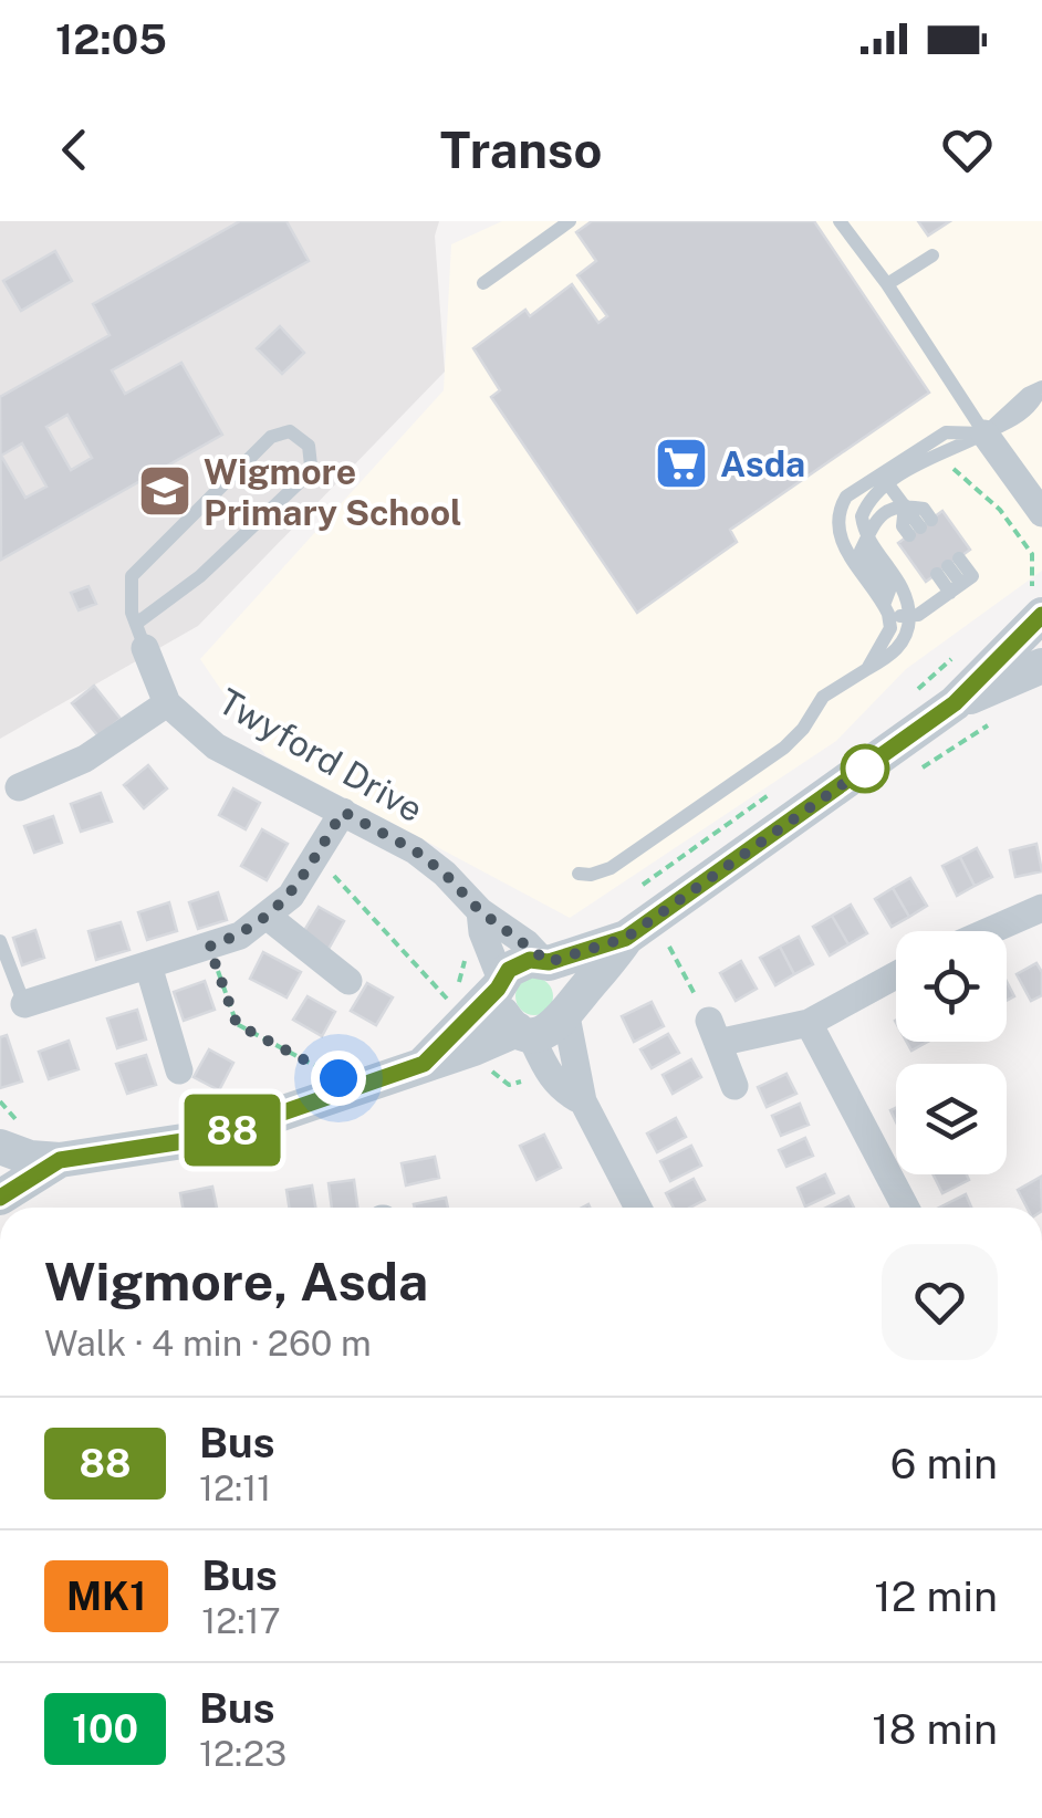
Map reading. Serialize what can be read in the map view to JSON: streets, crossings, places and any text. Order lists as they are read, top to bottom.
{
  "streets": {
    "street": ["Twyford Drive"]
  },
  "places": {
    "supermarket": ["Asda"],
    "school or university": ["Wigmore Primary School"]
  },
  "lines": ["bus line 88"],
  "page": {
    "status": "12:05",
    "header": "Transo",
    "on_map": "88",
    "heading": ["Wigmore, Asda", "Walk · 4 min · 260 m"],
    "list": [
      {
        "mark": "88",
        "name": "Bus",
        "note": "12:11",
        "value": "6 min"
      },
      {
        "mark": "MK1",
        "name": "Bus",
        "note": "12:17",
        "value": "12 min"
      },
      {
        "mark": "100",
        "name": "Bus",
        "note": "12:23",
        "value": "18 min"
      }
    ]
  }
}
